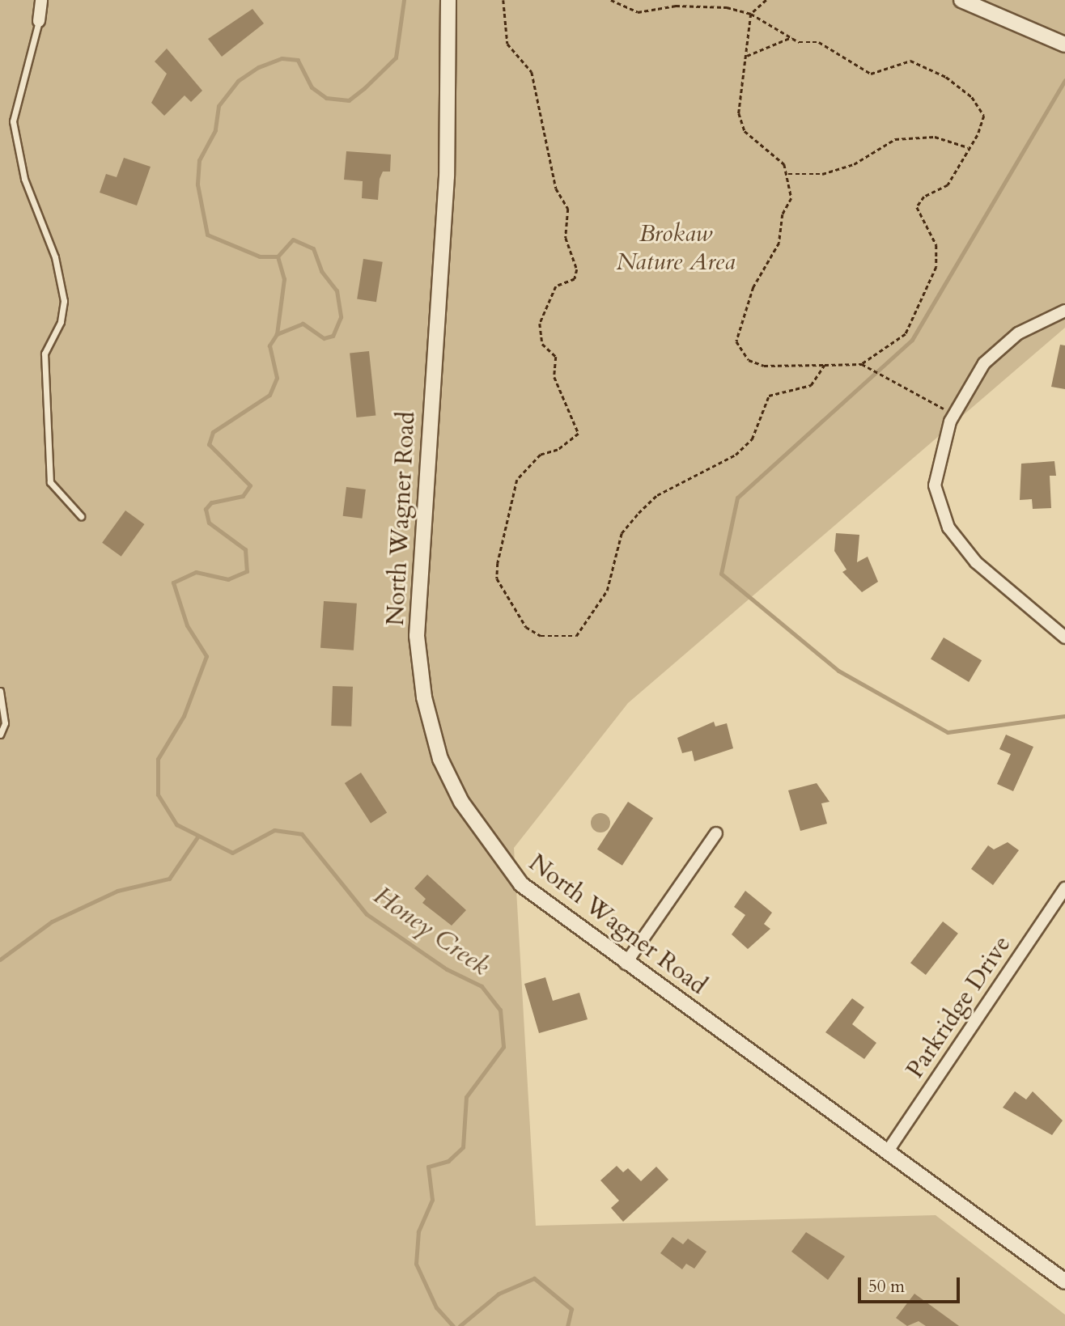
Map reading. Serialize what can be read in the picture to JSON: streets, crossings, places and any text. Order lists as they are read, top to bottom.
{
  "streets": {
    "street": ["North Wagner Road", "Parkridge Drive"]
  },
  "crossings": [
    ["North Wagner Road", "Parkridge Drive"]
  ],
  "water": ["Honey Creek"],
  "parks": ["Brokaw Nature Area"],
  "scale_bar": "50 m"
}
